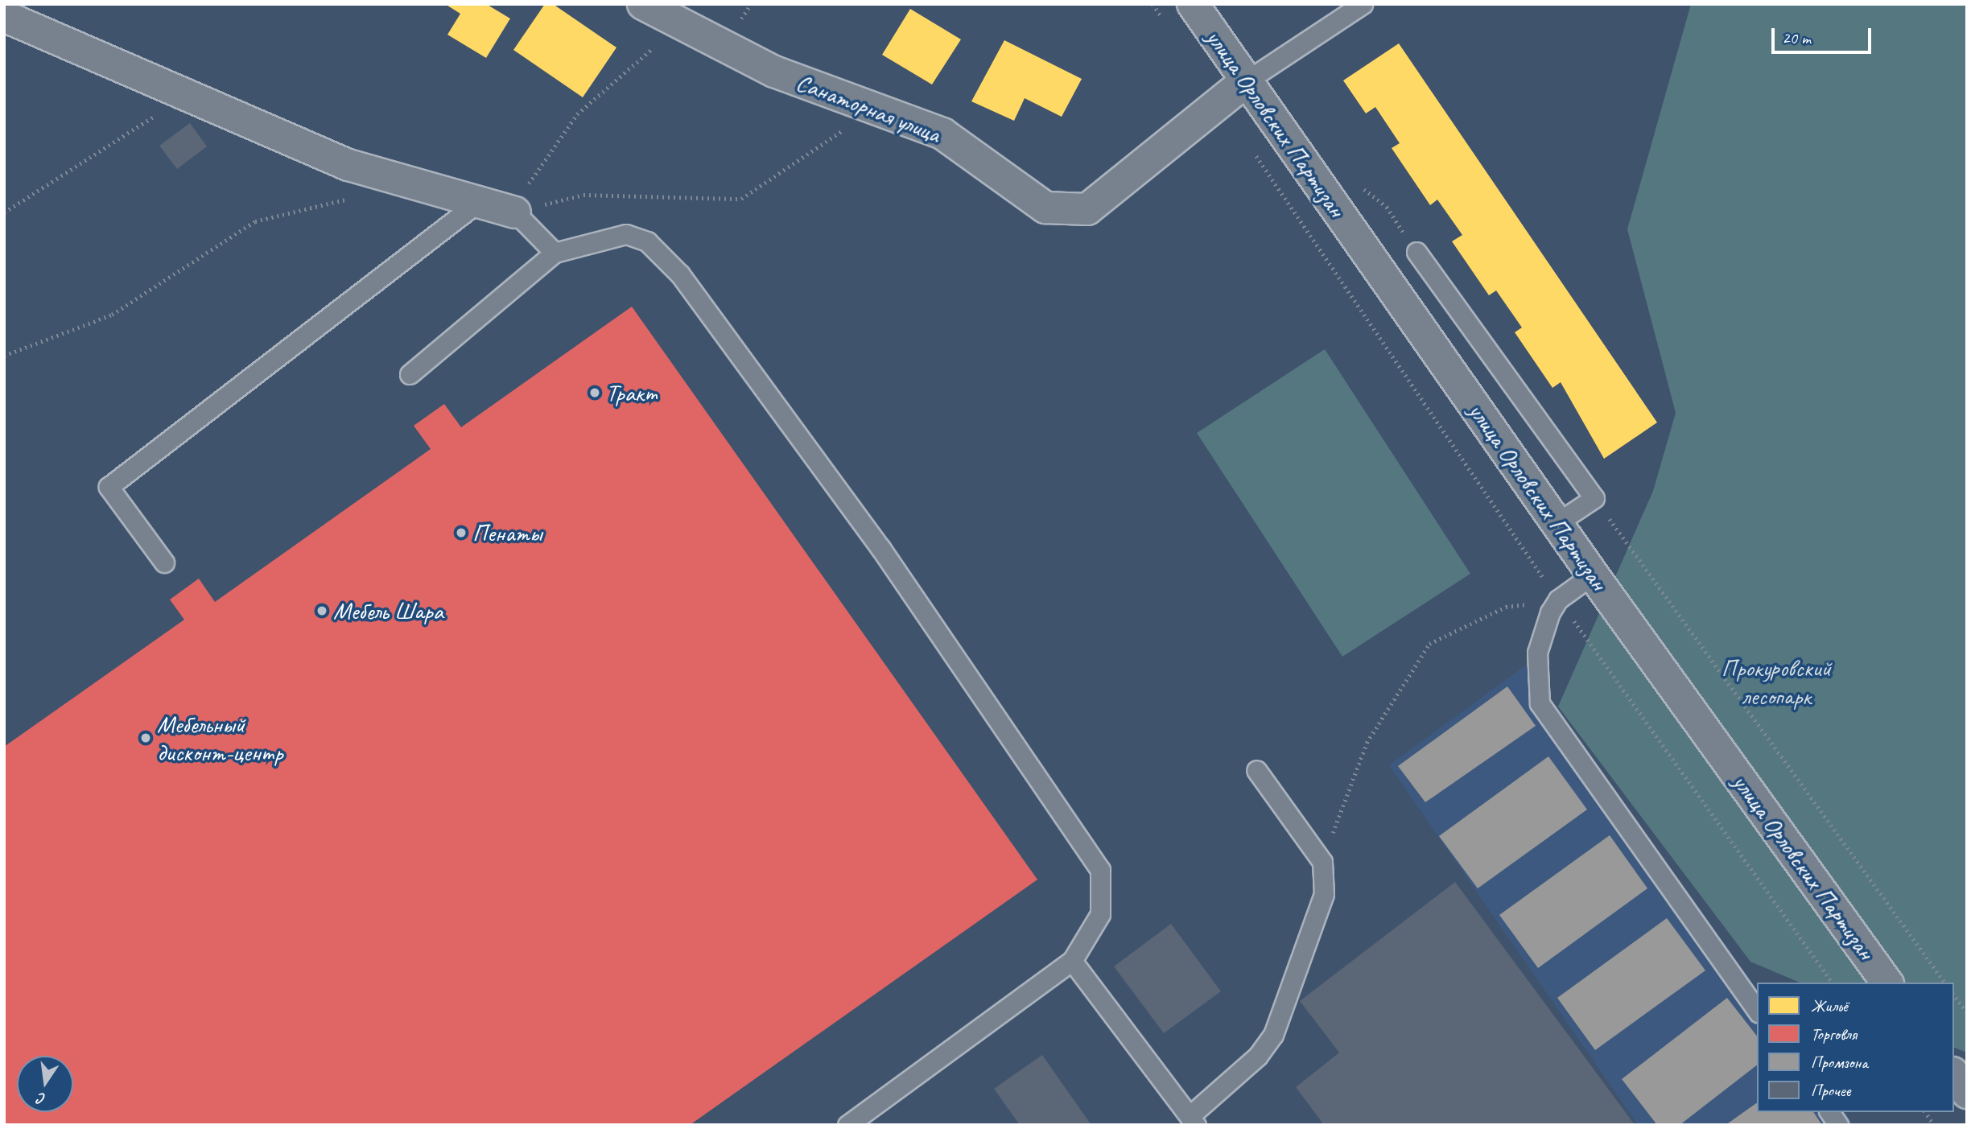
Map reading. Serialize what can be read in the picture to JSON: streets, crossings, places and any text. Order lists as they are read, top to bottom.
{
  "streets": {
    "street": ["Санаторная улица", "улица Орловских Партизан"]
  },
  "crossings": [
    ["Санаторная улица", "улица Орловских Партизан"]
  ],
  "parks": ["Прокуровский лесопарк"],
  "places": [
    "Тракт",
    "Пенаты",
    "Мебель Шара",
    "Мебельный дисконт-центр"
  ],
  "legend": [
    "Жильё",
    "Торговля",
    "Промзона",
    "Прочее"
  ],
  "scale_bar": "20 m",
  "north": "bottom"
}
